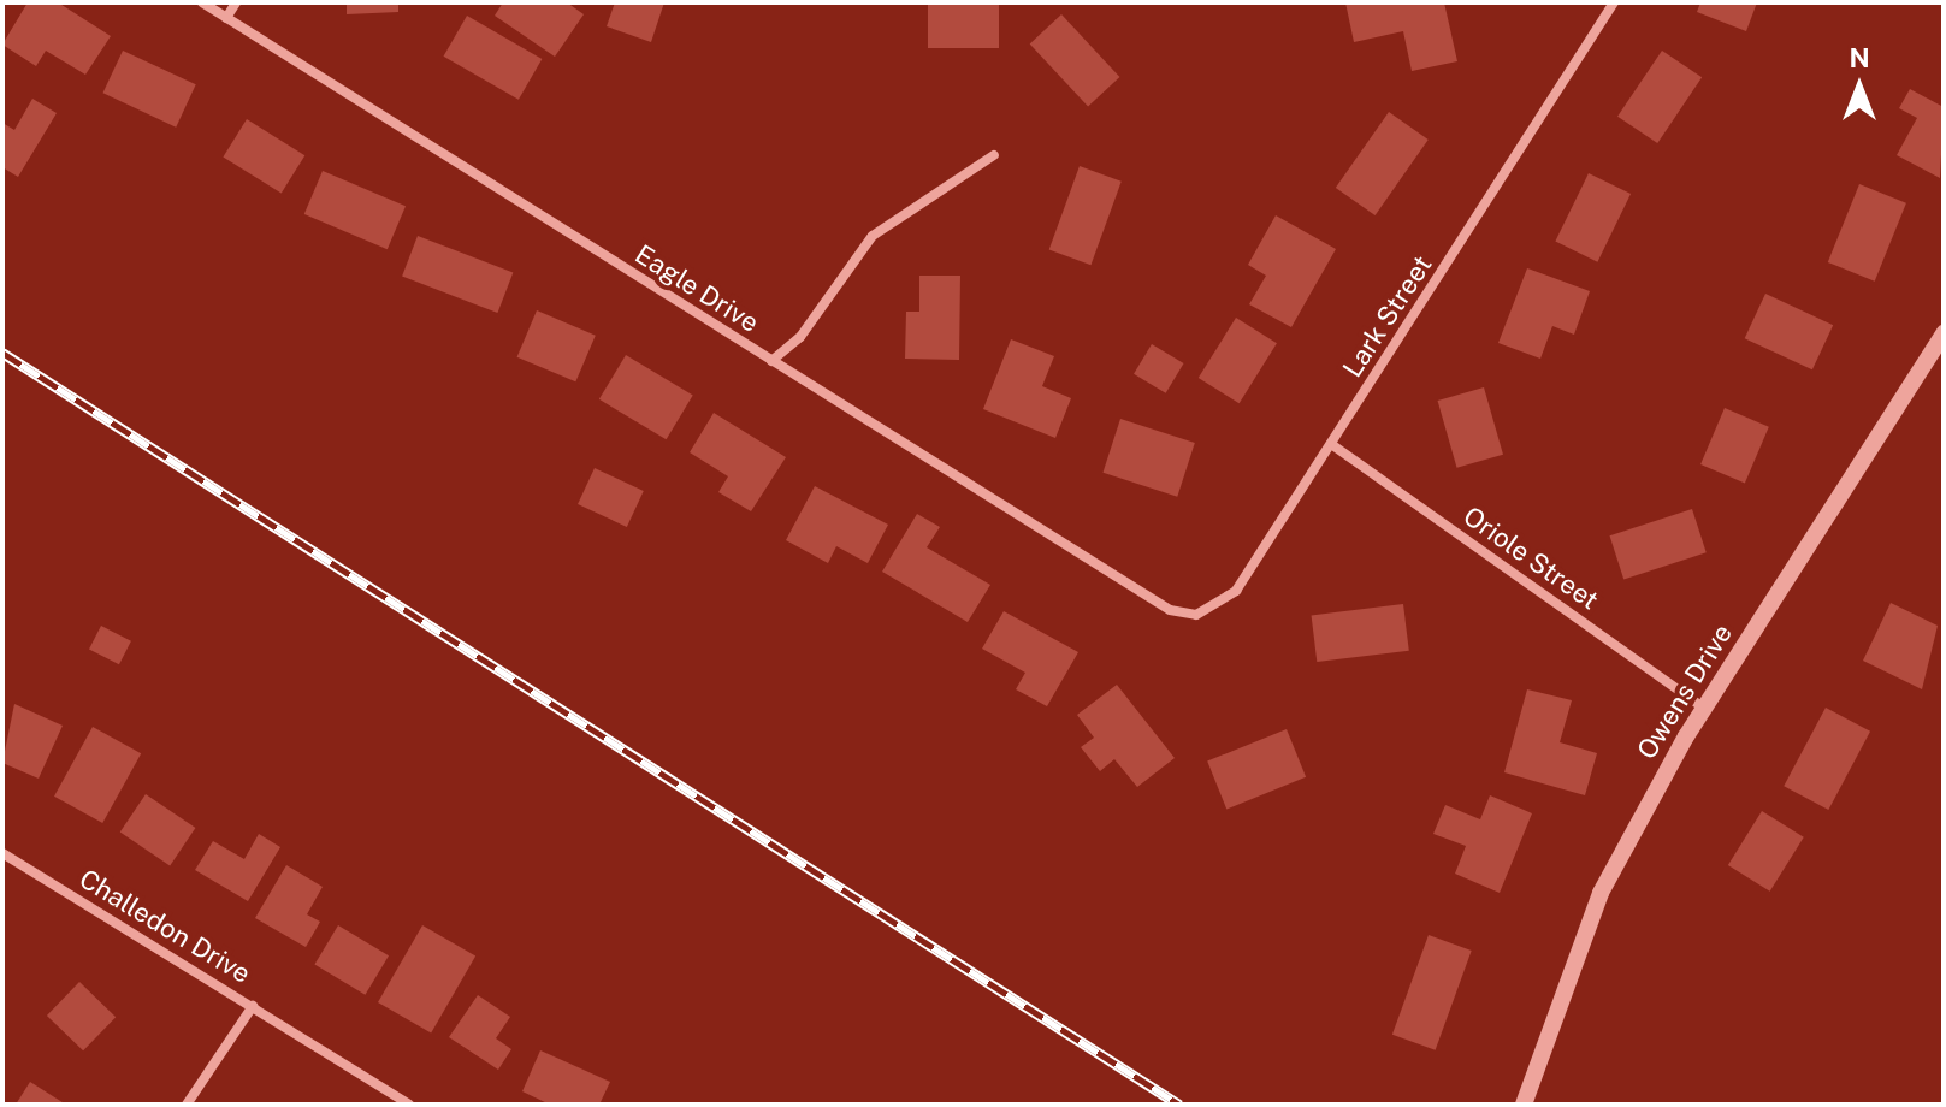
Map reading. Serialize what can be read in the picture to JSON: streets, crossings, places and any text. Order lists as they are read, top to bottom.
{
  "streets": {
    "street": [
      "Eagle Drive",
      "Lark Street",
      "Oriole Street",
      "Owens Drive",
      "Challedon Drive"
    ]
  },
  "crossings": [
    ["Eagle Drive", "Lark Street"],
    ["Lark Street", "Oriole Street"],
    ["Oriole Street", "Owens Drive"]
  ],
  "north": "top"
}
